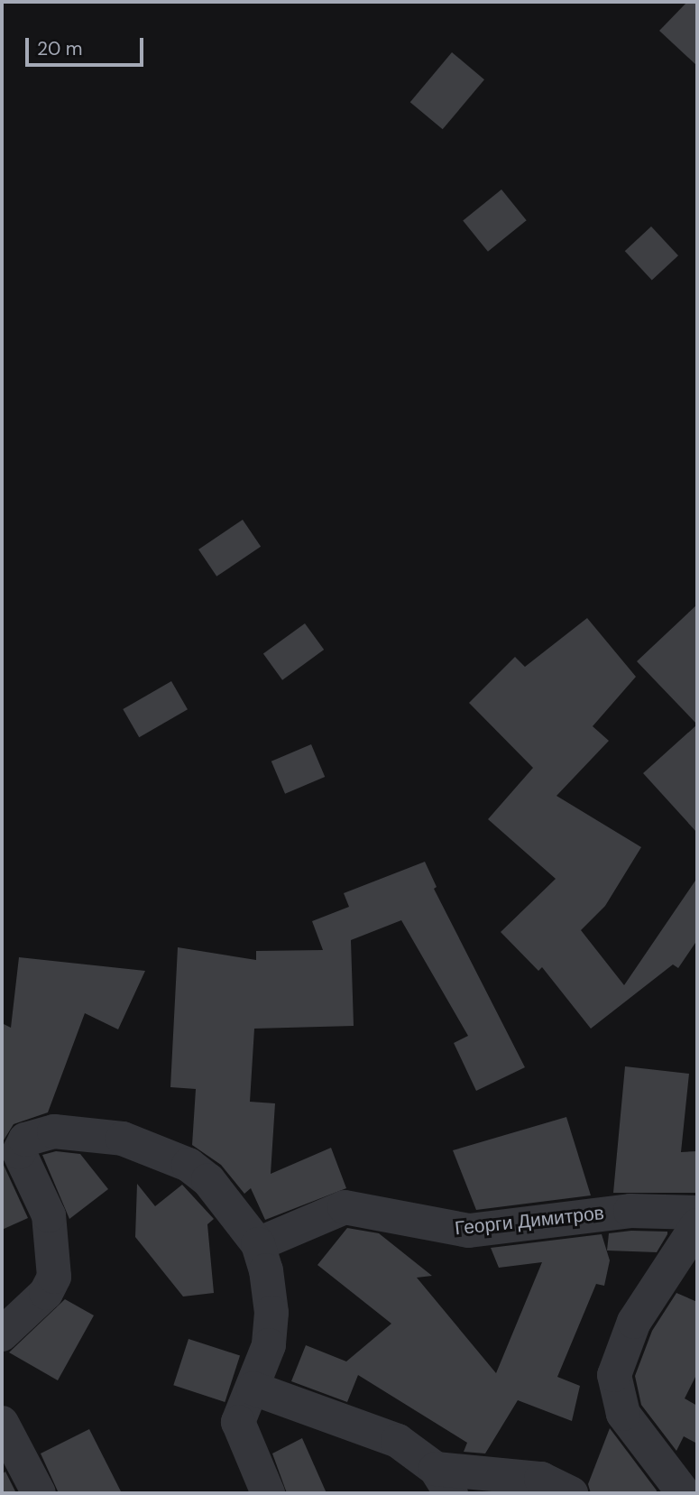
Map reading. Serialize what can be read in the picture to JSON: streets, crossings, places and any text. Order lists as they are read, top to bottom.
{
  "streets": {
    "street": ["Георги Димитров"]
  },
  "scale_bar": "20 m"
}
